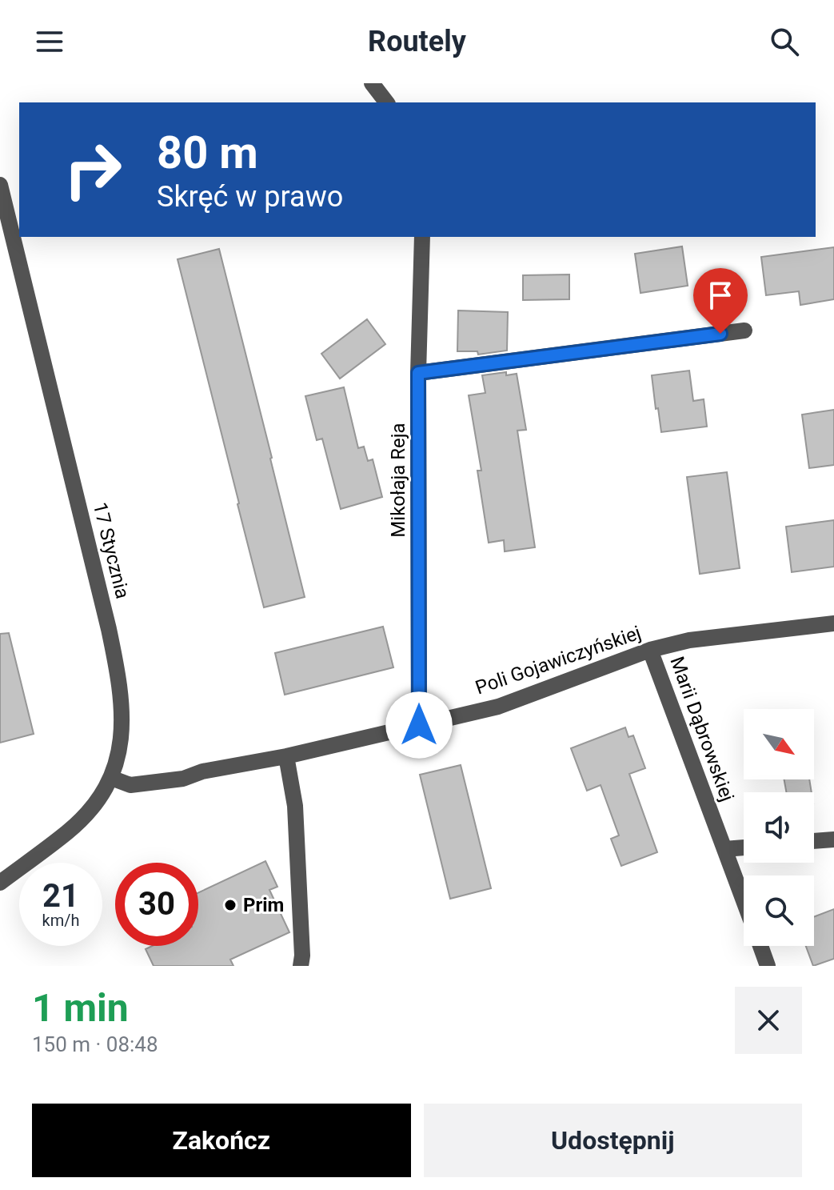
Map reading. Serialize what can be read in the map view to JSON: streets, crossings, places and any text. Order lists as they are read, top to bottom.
{
  "streets": {
    "street": [
      "Mikołaja Reja",
      "17 Stycznia",
      "Poli Gojawiczyńskiej",
      "Marii Dąbrowskiej"
    ]
  },
  "crossings": [
    ["Mikołaja Reja", "Poli Gojawiczyńskiej"],
    ["17 Stycznia", "Poli Gojawiczyńskiej"],
    ["Poli Gojawiczyńskiej", "Marii Dąbrowskiej"]
  ],
  "places": ["Prim"],
  "north": "bottom right",
  "page": {
    "header": "Routely",
    "turn": ["80 m", "Skręć w prawo"],
    "speed": "21 km/h",
    "limit": "30",
    "heading": ["1 min", "150 m · 08:48"],
    "buttons": ["Zakończ", "Udostępnij"]
  }
}
